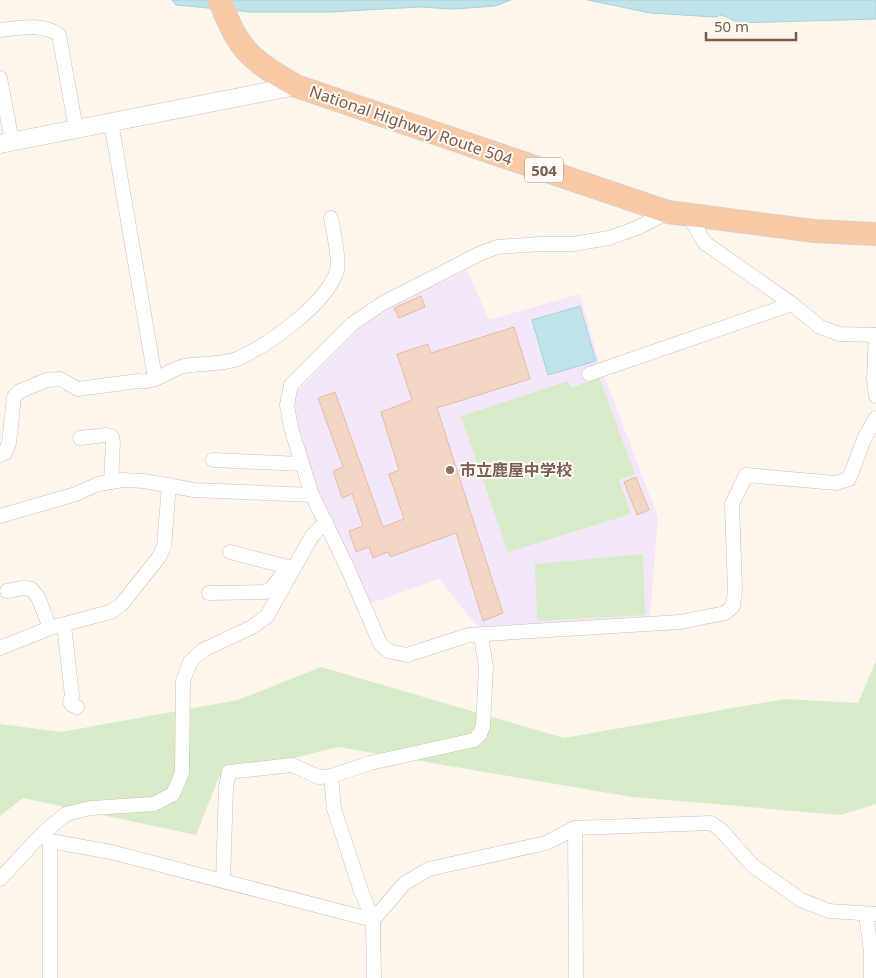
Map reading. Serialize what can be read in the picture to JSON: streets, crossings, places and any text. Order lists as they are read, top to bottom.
{
  "streets": {
    "highway": ["National Highway Route 504", "504"]
  },
  "places": ["市立鹿屋中学校"],
  "scale_bar": "50 m"
}
